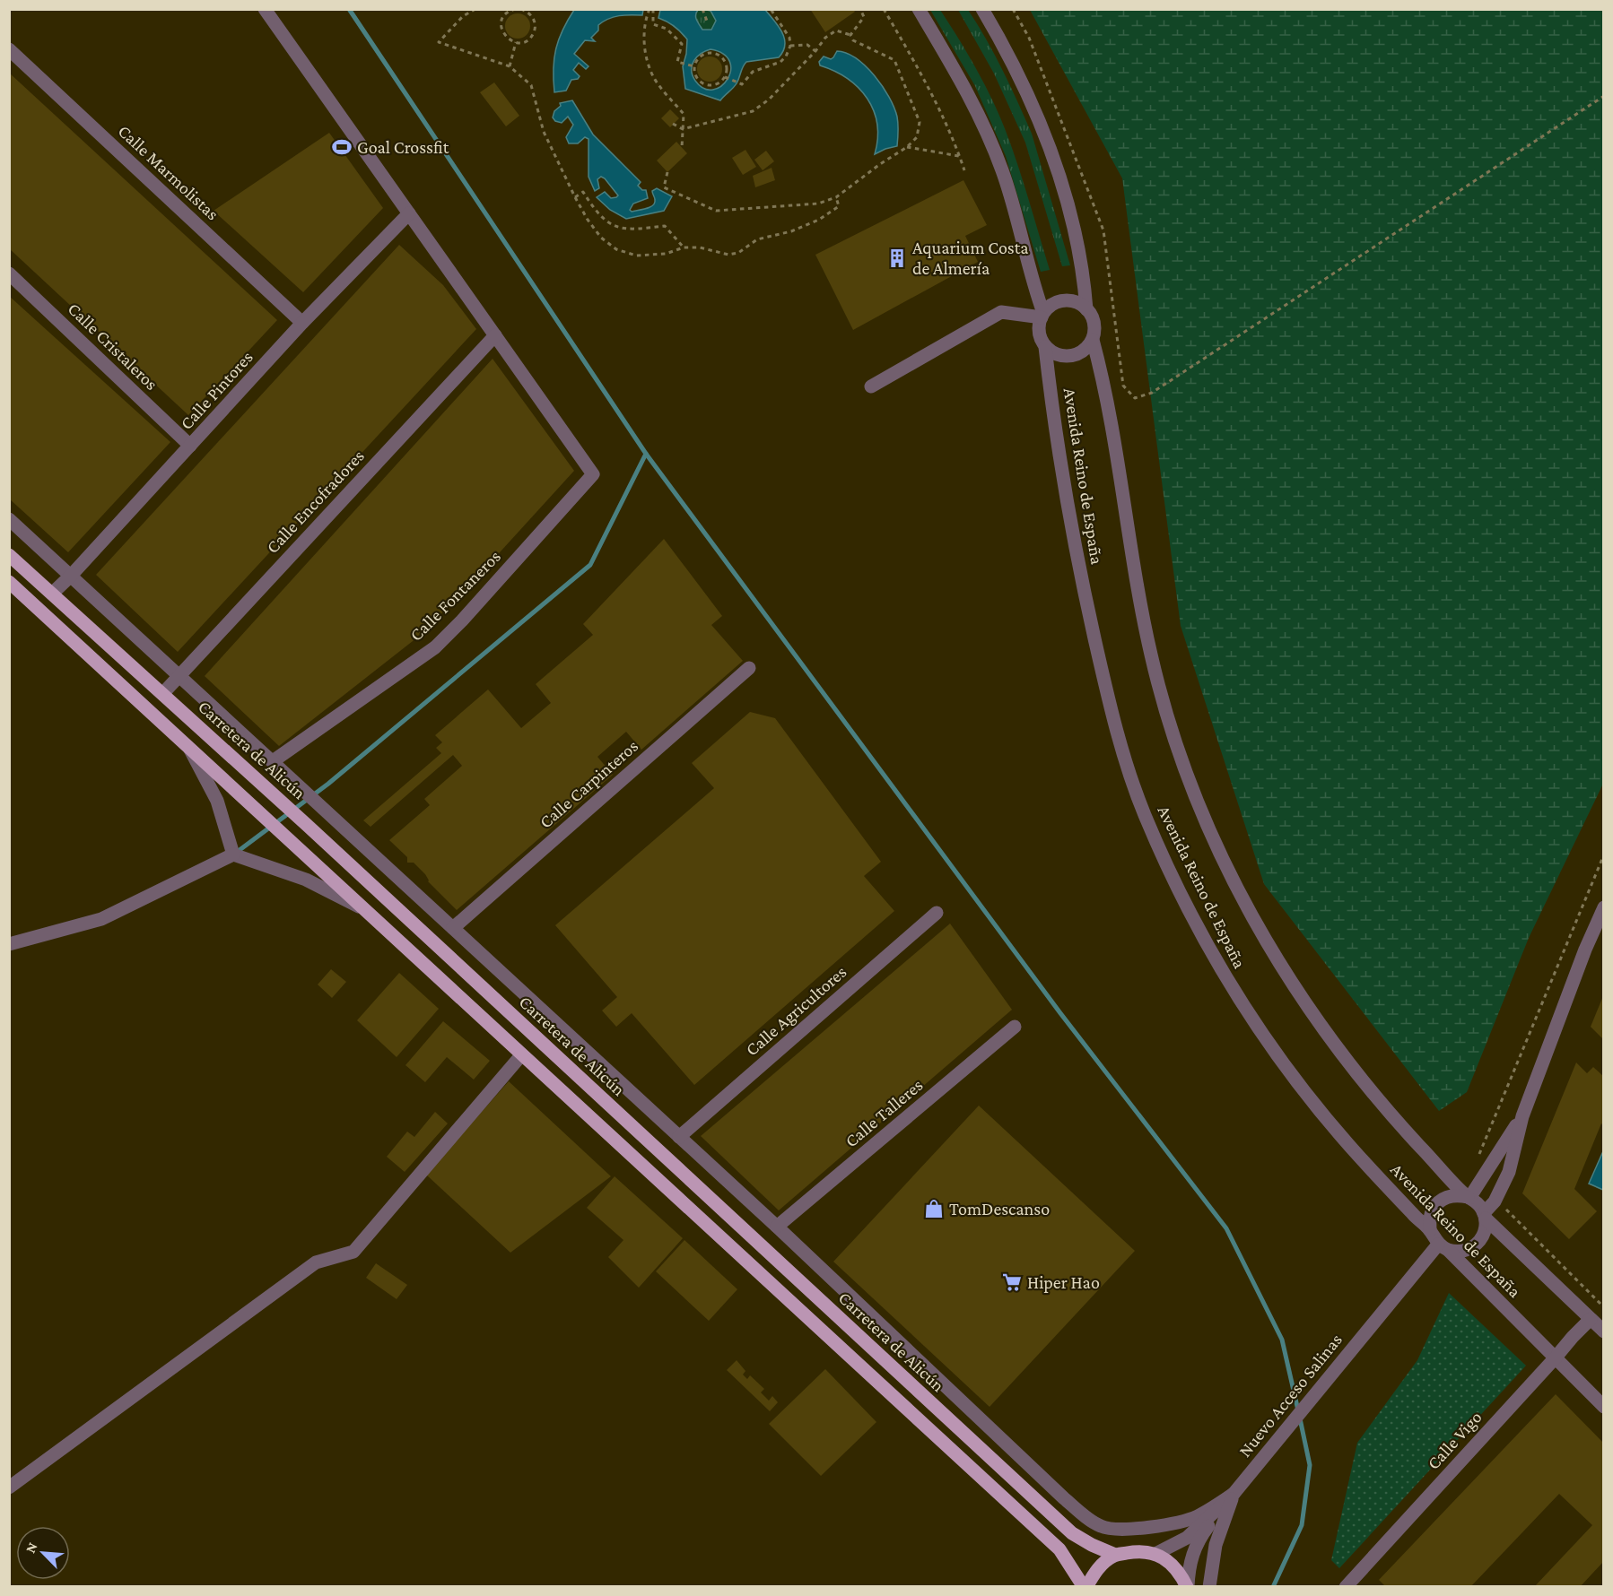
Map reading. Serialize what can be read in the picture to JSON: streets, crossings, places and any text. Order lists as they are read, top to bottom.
{
  "streets": {
    "main road": ["Carretera de Alicún"],
    "street": [
      "Calle Marmolistas",
      "Calle Cristaleros",
      "Calle Pintores",
      "Avenida Reino de España",
      "Calle Encofradores",
      "Calle Fontaneros",
      "Calle Carpinteros",
      "Calle Agricultores",
      "Calle Talleres",
      "Nuevo Acceso Salinas",
      "Calle Vigo"
    ]
  },
  "crossings": [
    ["Calle Marmolistas", "Calle Pintores"],
    ["Calle Cristaleros", "Calle Pintores"],
    ["Calle Pintores", "Carretera de Alicún"],
    ["Avenida Reino de España", "Nuevo Acceso Salinas"],
    ["Avenida Reino de España", "Calle Vigo"],
    ["Calle Encofradores", "Calle Fontaneros"],
    ["Calle Encofradores", "Carretera de Alicún"]
  ],
  "places": {
    "sports": ["Goal Crossfit"],
    "building": ["Aquarium Costa de Almería"],
    "shop": ["TomDescanso"],
    "supermarket": ["Hiper Hao"]
  },
  "north": "top left"
}
